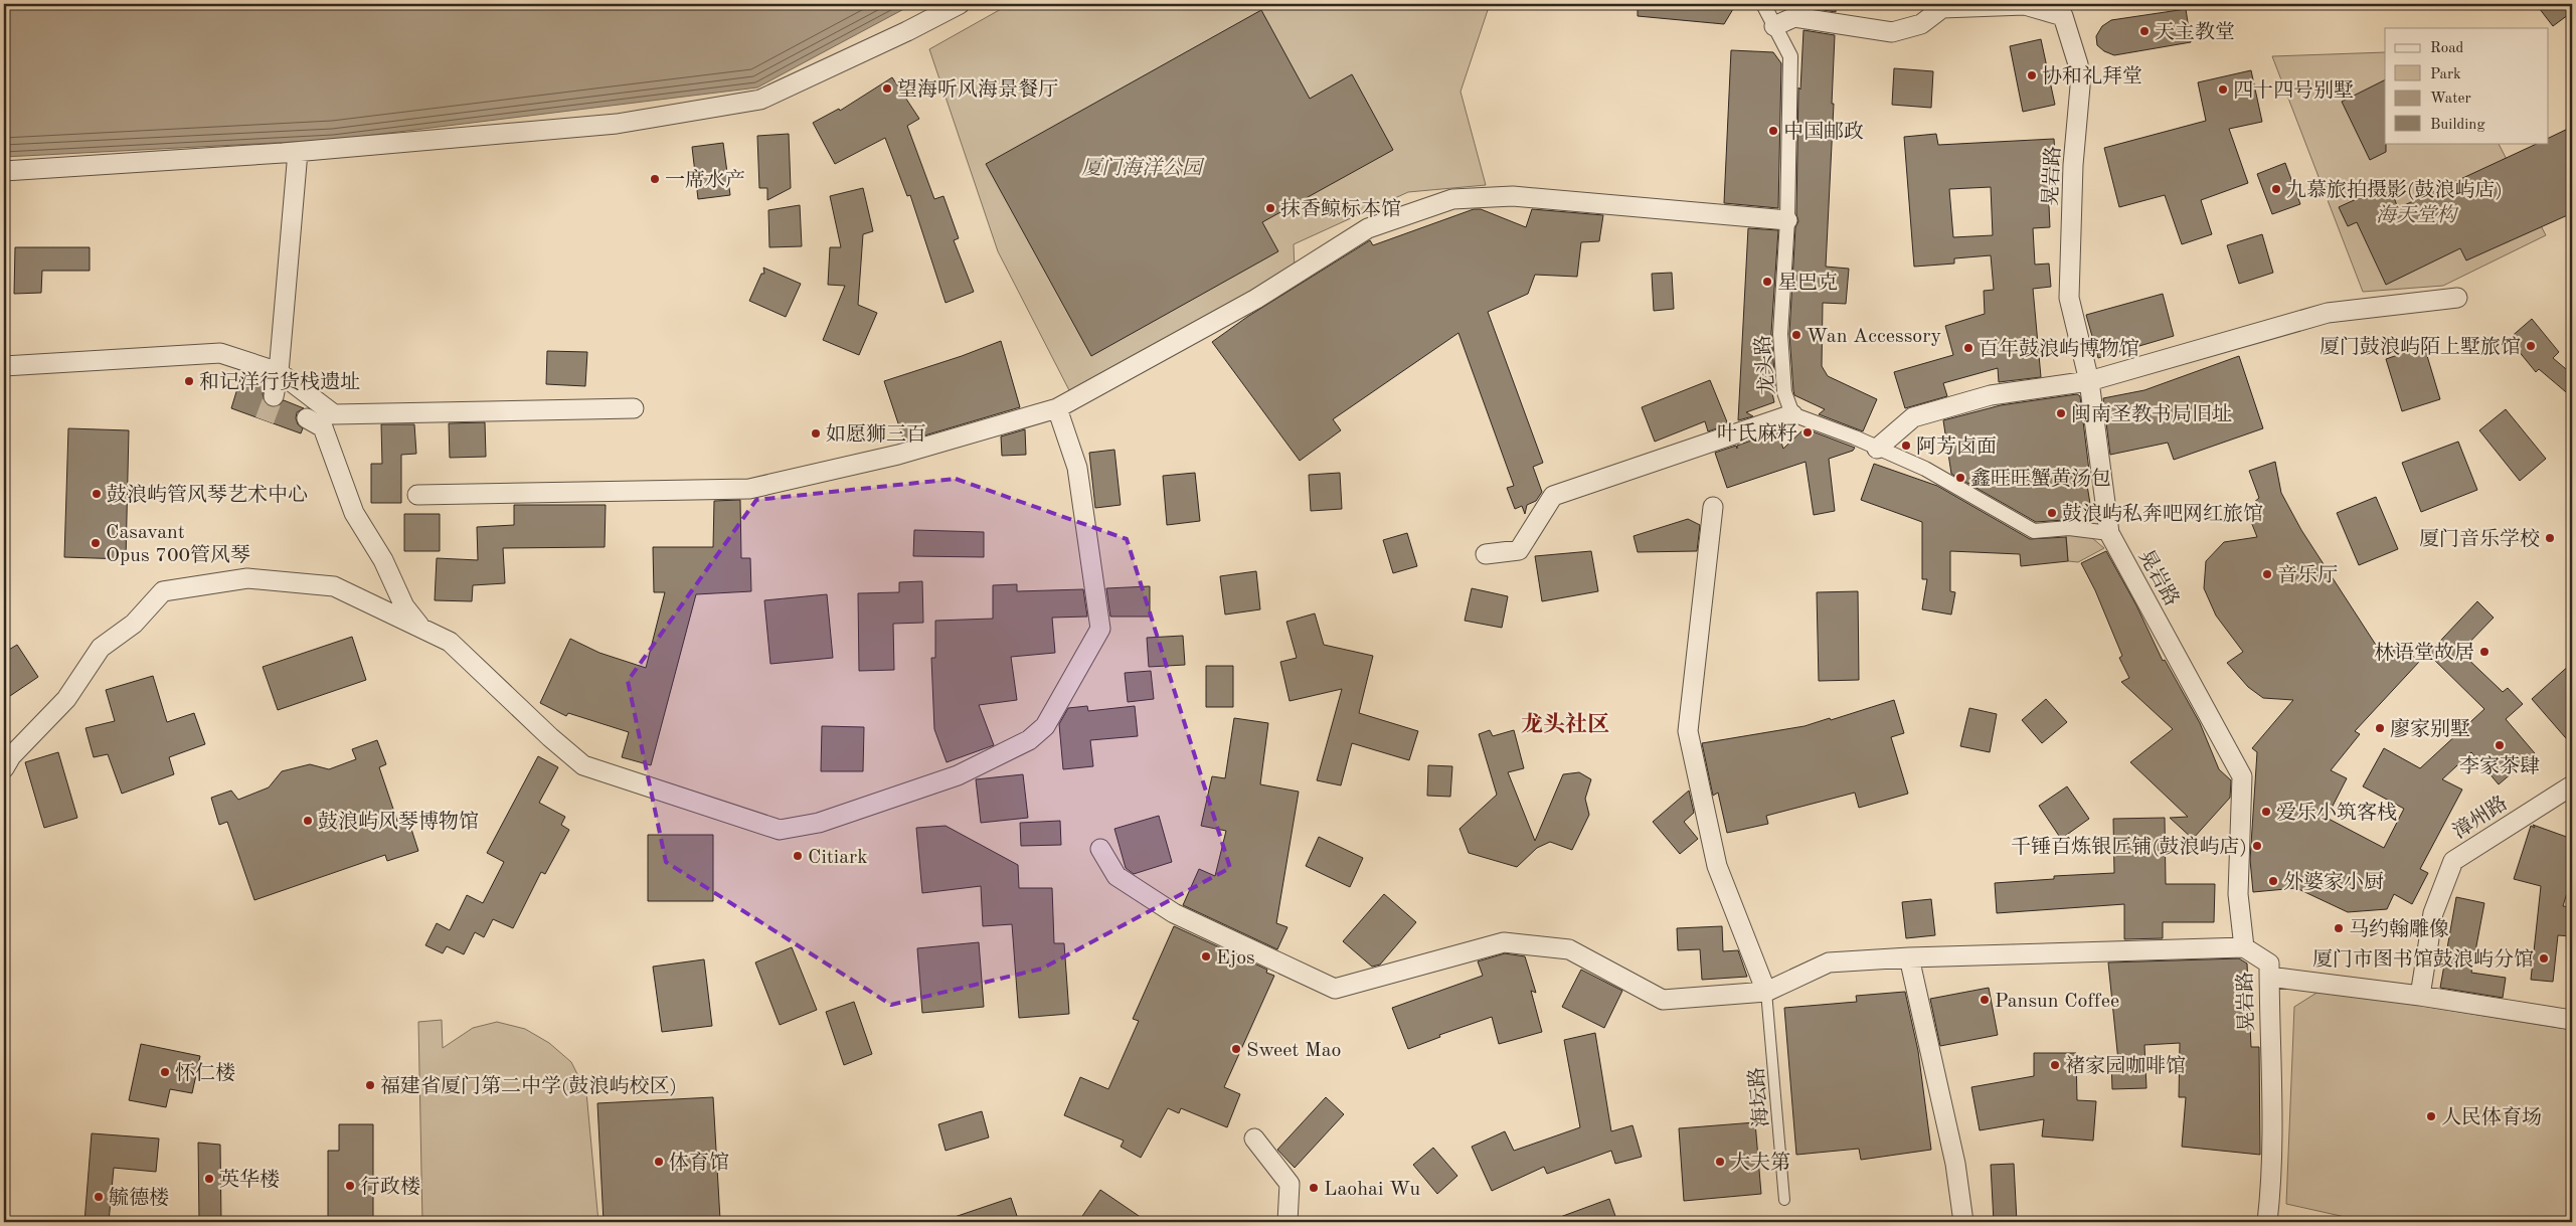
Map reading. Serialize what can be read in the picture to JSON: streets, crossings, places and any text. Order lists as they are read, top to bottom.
{
  "streets": {
    "street": ["晃岩路", "龙头路", "漳州路"],
    "lane": ["海坛路"]
  },
  "crossings": [
    ["晃岩路", "龙头路"]
  ],
  "districts": ["龙头社区"],
  "parks": ["厦门海洋公园", "海天堂构"],
  "places": [
    "天主教堂",
    "协和礼拜堂",
    "望海听风海景餐厅",
    "四十四号别墅",
    "中国邮政",
    "一席水产",
    "九慕旅拍摄影(鼓浪屿店)",
    "抹香鲸标本馆",
    "星巴克",
    "Wan Accessory",
    "厦门鼓浪屿陌上墅旅馆",
    "百年鼓浪屿博物馆",
    "和记洋行货栈遗址",
    "闽南圣教书局旧址",
    "叶氏麻籽",
    "如愿狮三百",
    "阿芳卤面",
    "鑫旺旺蟹黄汤包",
    "鼓浪屿管风琴艺术中心",
    "鼓浪屿私奔吧网红旅馆",
    "厦门音乐学校",
    "Casavant Opus 700管风琴",
    "音乐厅",
    "林语堂故居",
    "廖家别墅",
    "李家茶肆",
    "爱乐小筑客栈",
    "鼓浪屿风琴博物馆",
    "千锤百炼银匠铺(鼓浪屿店)",
    "Citiark",
    "外婆家小厨",
    "马约翰雕像",
    "Ejos",
    "厦门市图书馆鼓浪屿分馆",
    "Pansun Coffee",
    "Sweet Mao",
    "褚家园咖啡馆",
    "怀仁楼",
    "福建省厦门第二中学(鼓浪屿校区)",
    "人民体育场",
    "体育馆",
    "大夫第",
    "英华楼",
    "行政楼",
    "Laohai Wu",
    "毓德楼"
  ],
  "legend": [
    "Road",
    "Park",
    "Water",
    "Building"
  ]
}
